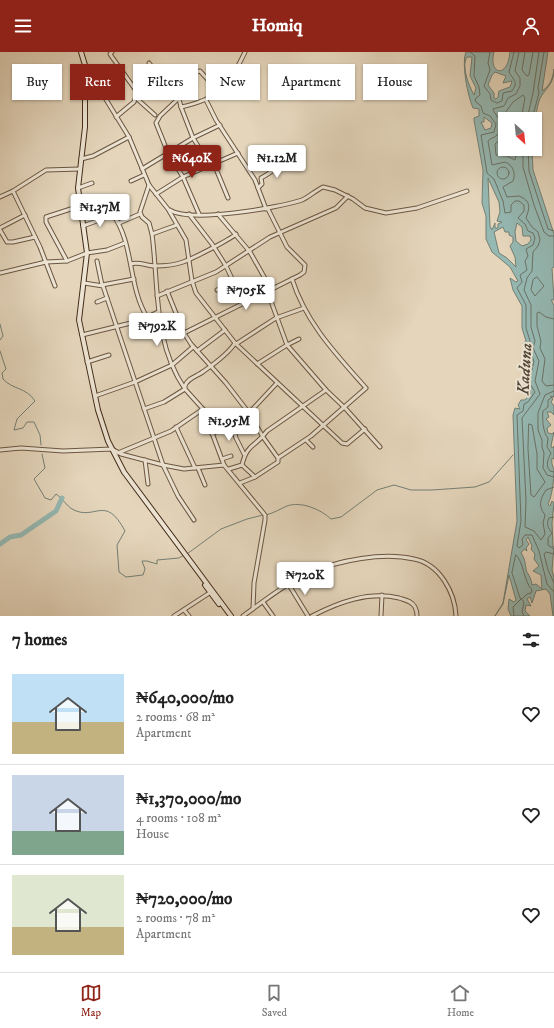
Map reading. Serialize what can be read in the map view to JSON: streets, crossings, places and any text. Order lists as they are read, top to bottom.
{
  "water": ["Kaduna"],
  "north": "bottom right",
  "page": {
    "header": "Homiq",
    "chip": [
      "Buy",
      "Rent",
      "Filters",
      "New",
      "Apartment",
      "House"
    ],
    "price": [
      "₦640K",
      "₦1.12M",
      "₦1.37M",
      "₦705K",
      "₦792K",
      "₦1.95M",
      "₦720K"
    ],
    "heading": "7 homes",
    "list": [
      {
        "name": "₦640,000/mo",
        "note": "2 rooms · 68 m² · Apartment"
      },
      {
        "name": "₦1,370,000/mo",
        "note": "4 rooms · 108 m² · House"
      },
      {
        "name": "₦720,000/mo",
        "note": "2 rooms · 78 m² · Apartment"
      }
    ],
    "tabs": ["Map", "Saved", "Home"]
  }
}
